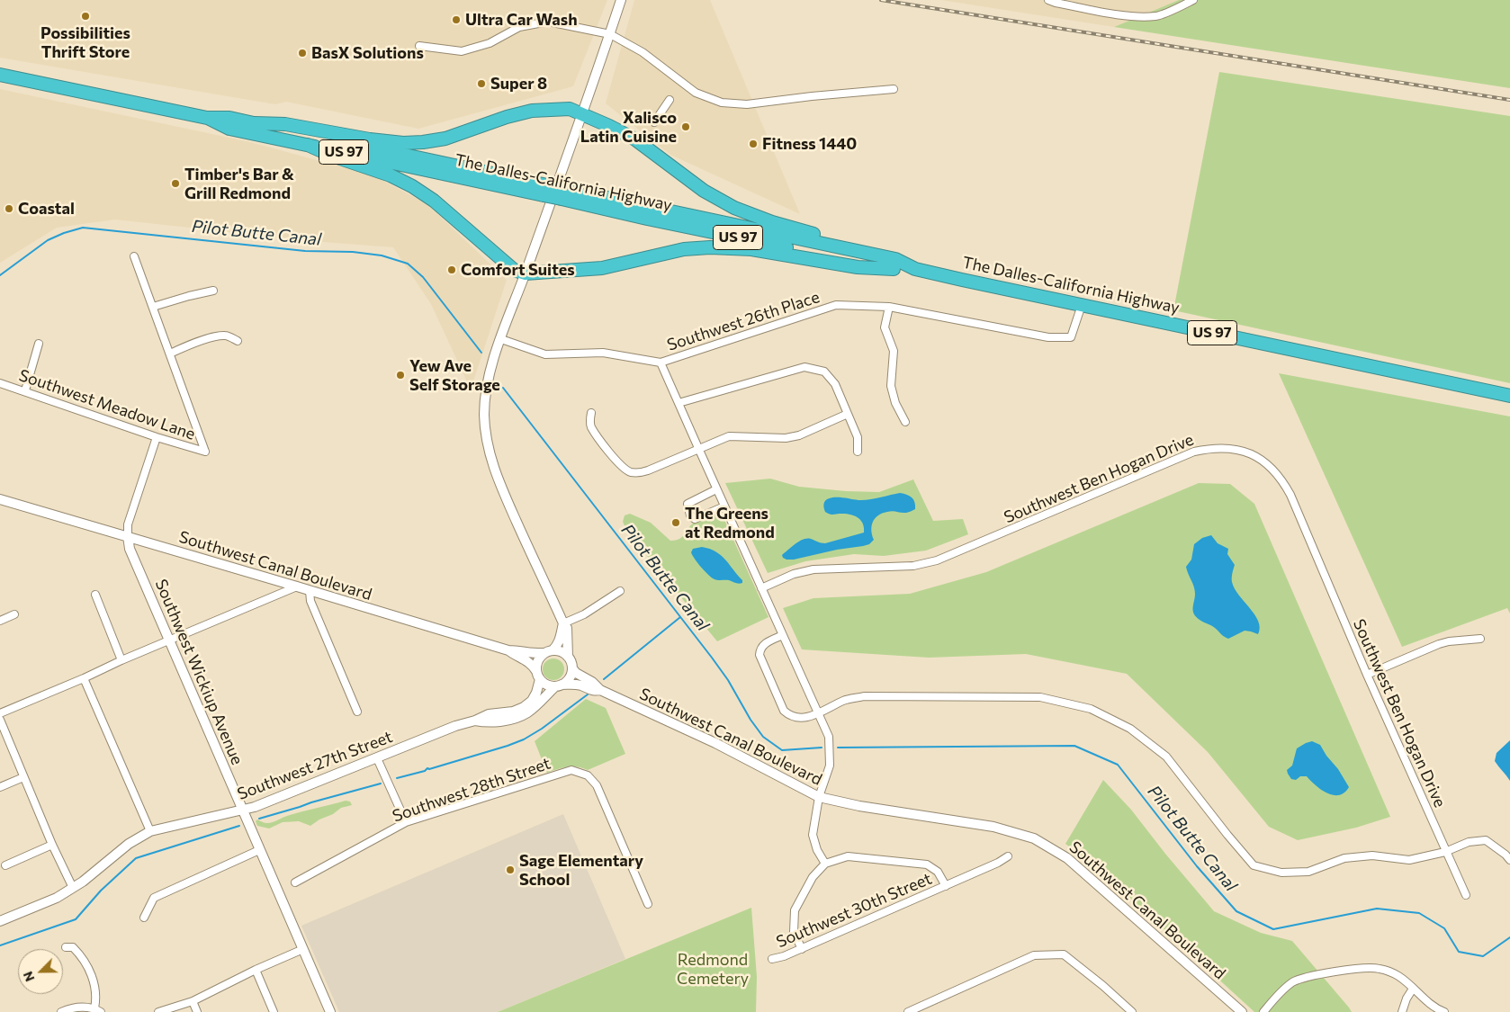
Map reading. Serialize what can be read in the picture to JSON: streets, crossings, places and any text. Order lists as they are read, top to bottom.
{
  "streets": {
    "highway": ["US 97", "The Dalles-California Highway"],
    "main road": ["Southwest Canal Boulevard", "Southwest Wickiup Avenue", "Southwest 27th Street"],
    "street": [
      "Southwest 26th Place",
      "Southwest Meadow Lane",
      "Southwest Ben Hogan Drive",
      "Southwest 28th Street",
      "Southwest 30th Street"
    ]
  },
  "crossings": [
    ["The Dalles-California Highway", "Southwest 26th Place"],
    ["Southwest Meadow Lane", "Southwest Wickiup Avenue"],
    ["Southwest Canal Boulevard", "Southwest Wickiup Avenue"],
    ["Southwest Canal Boulevard", "Southwest 27th Street"],
    ["Southwest Wickiup Avenue", "Southwest 27th Street"]
  ],
  "water": ["Pilot Butte Canal"],
  "parks": ["Redmond Cemetery"],
  "places": [
    "Possibilities Thrift Store",
    "Ultra Car Wash",
    "BasX Solutions",
    "Super 8",
    "Xalisco Latin Cuisine",
    "Fitness 1440",
    "Timber's Bar & Grill Redmond",
    "Coastal",
    "Comfort Suites",
    "Yew Ave Self Storage",
    "The Greens at Redmond",
    "Sage Elementary School"
  ],
  "north": "bottom left"
}
